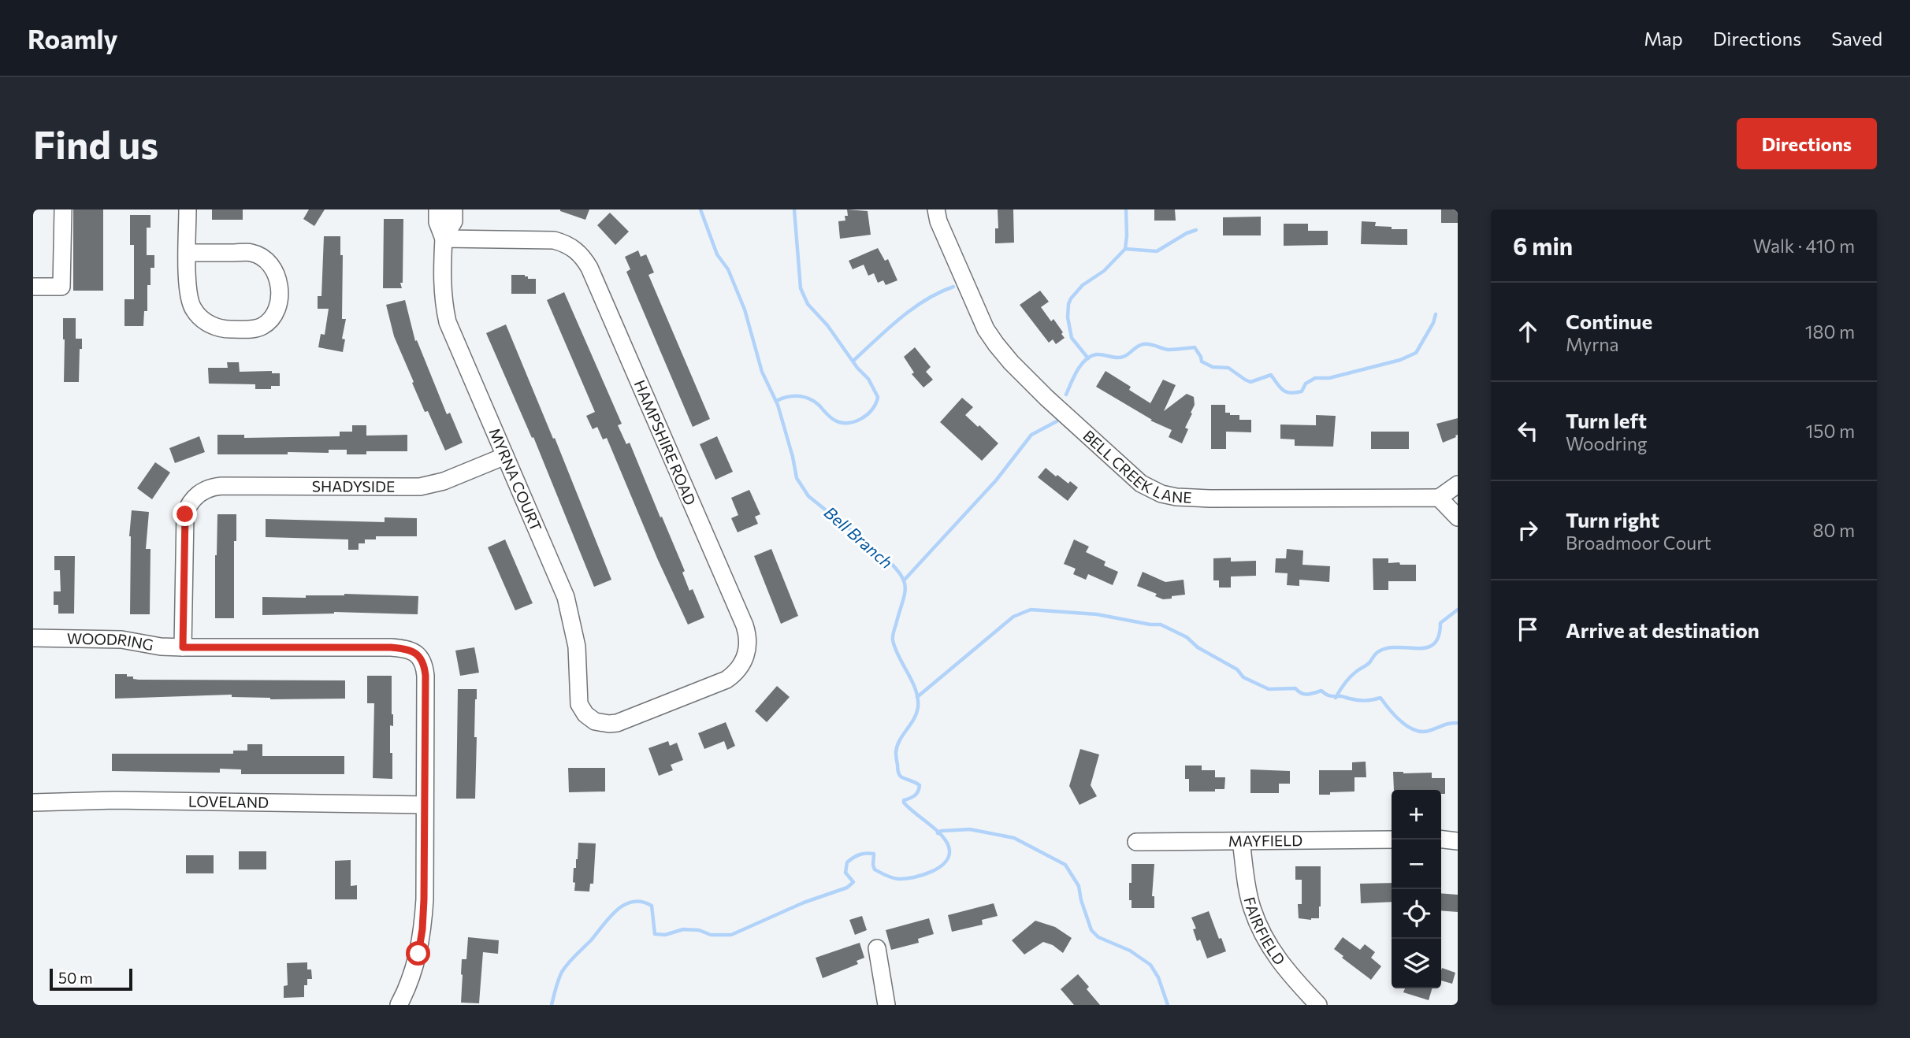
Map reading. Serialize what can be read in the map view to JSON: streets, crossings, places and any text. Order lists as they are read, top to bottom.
{
  "streets": {
    "street": [
      "HAMPSHIRE ROAD",
      "BELL CREEK LANE",
      "MYRNA COURT",
      "SHADYSIDE",
      "WOODRING",
      "LOVELAND",
      "MAYFIELD",
      "FAIRFIELD"
    ]
  },
  "crossings": [
    ["HAMPSHIRE ROAD", "MYRNA COURT"],
    ["MYRNA COURT", "SHADYSIDE"],
    ["SHADYSIDE", "WOODRING"],
    ["WOODRING", "LOVELAND"],
    ["MAYFIELD", "FAIRFIELD"]
  ],
  "water": ["Bell Branch"],
  "scale_bar": "50 m",
  "page": {
    "header": "Roamly",
    "nav": ["Map", "Directions", "Saved"],
    "buttons": "Directions",
    "title": "Find us",
    "heading": ["6 min", "Walk · 410 m"],
    "list": [
      ["Continue", "Myrna", "180 m"],
      ["Turn left", "Woodring", "150 m"],
      ["Turn right", "Broadmoor Court", "80 m"],
      "Arrive at destination"
    ],
    "map_buttons": ["+", "−"],
    "scale": "50 m"
  }
}
